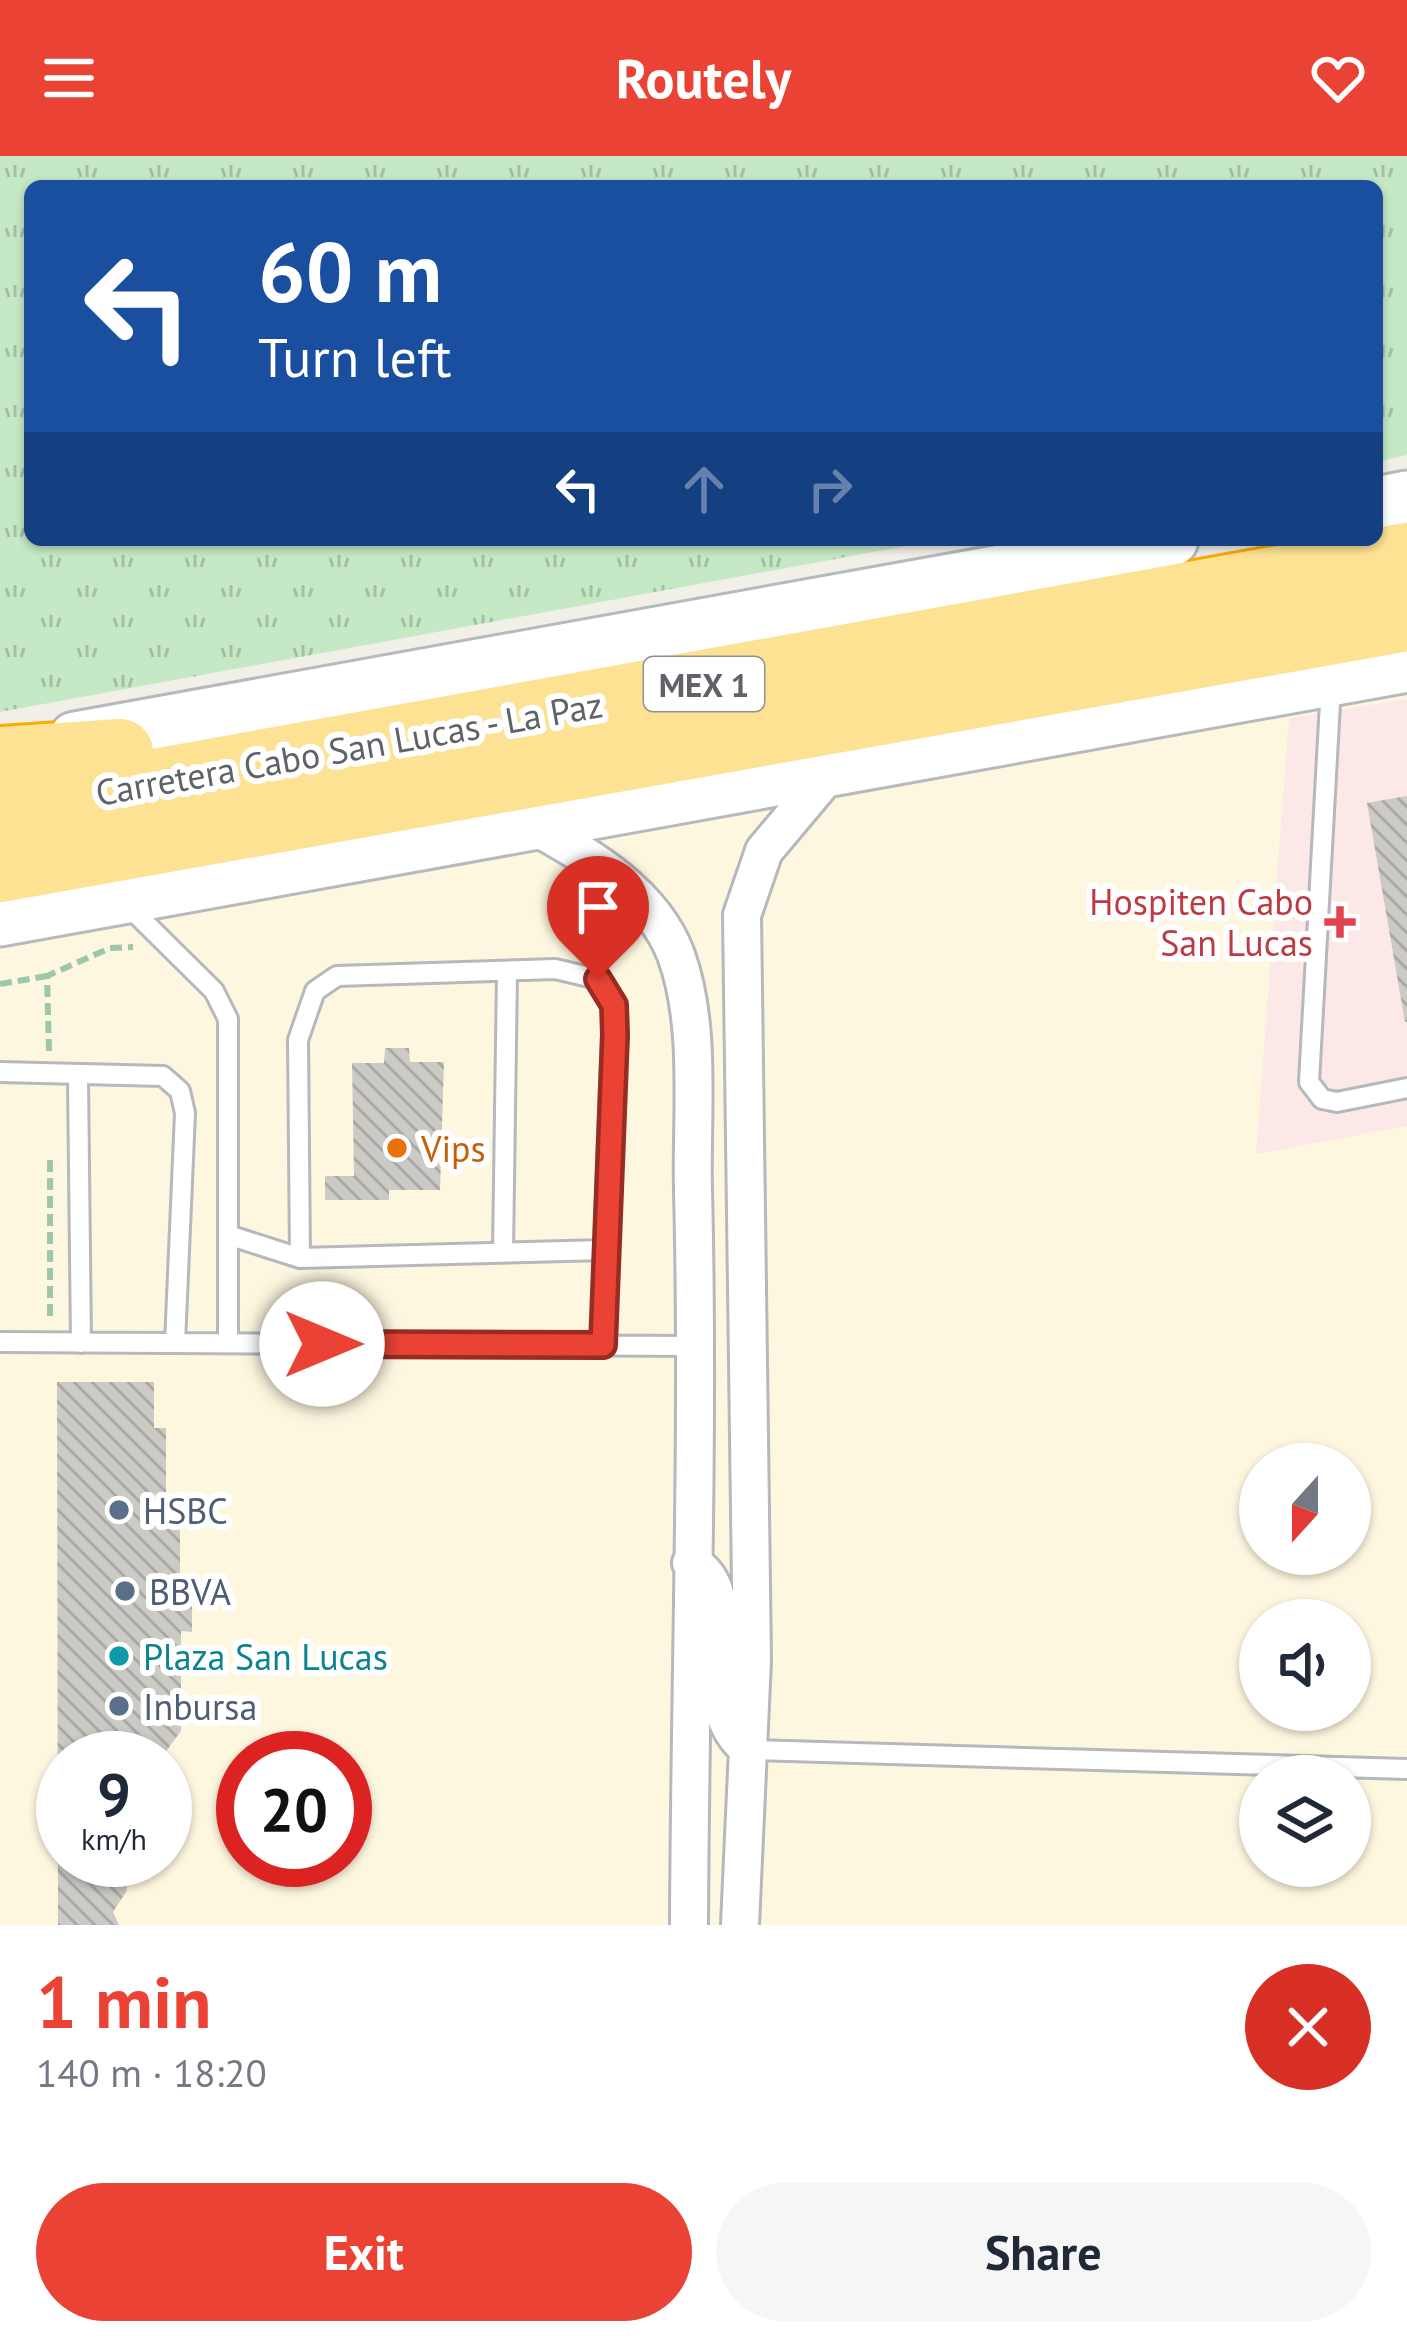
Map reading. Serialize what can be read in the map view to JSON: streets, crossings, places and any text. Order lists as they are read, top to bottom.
{
  "streets": {
    "highway": ["MEX 1", "Carretera Cabo San Lucas - La Paz"]
  },
  "places": {
    "health": ["Hospiten Cabo San Lucas"],
    "other": [
      "Vips",
      "HSBC",
      "BBVA",
      "Plaza San Lucas",
      "Inbursa"
    ]
  },
  "north": "bottom",
  "page": {
    "header": "Routely",
    "turn": ["60 m", "Turn left"],
    "speed": "9 km/h",
    "limit": "20",
    "heading": ["1 min", "140 m · 18:20"],
    "buttons": ["Exit", "Share"]
  }
}
